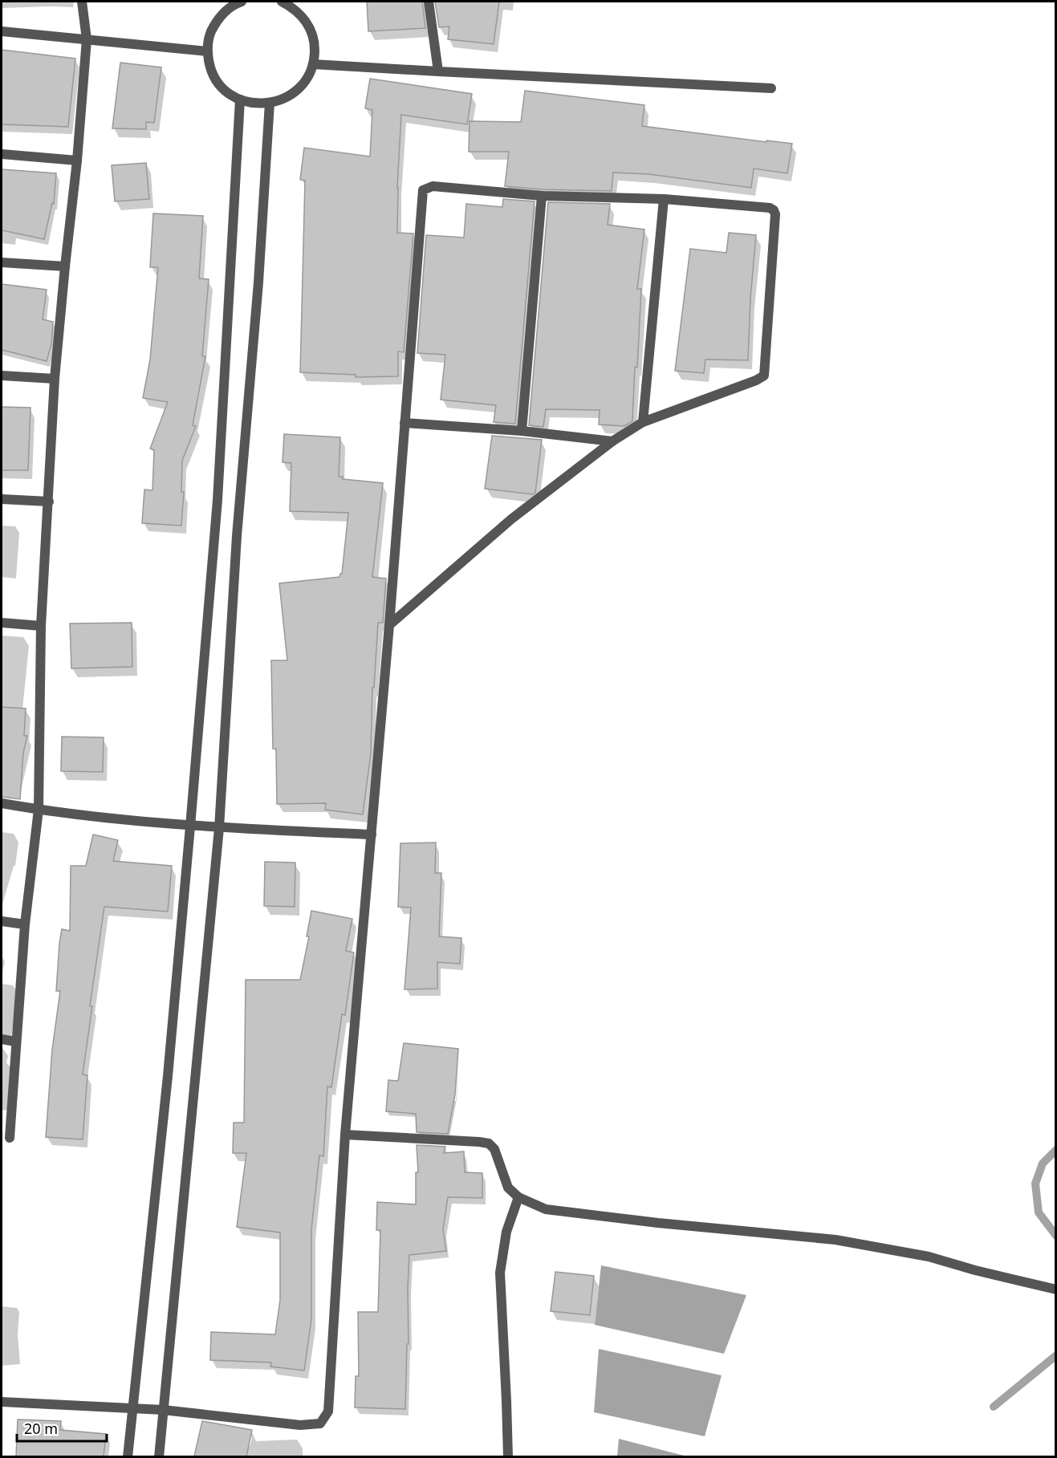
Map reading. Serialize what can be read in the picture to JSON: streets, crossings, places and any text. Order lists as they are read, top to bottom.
{
  "scale_bar": "20 m"
}
